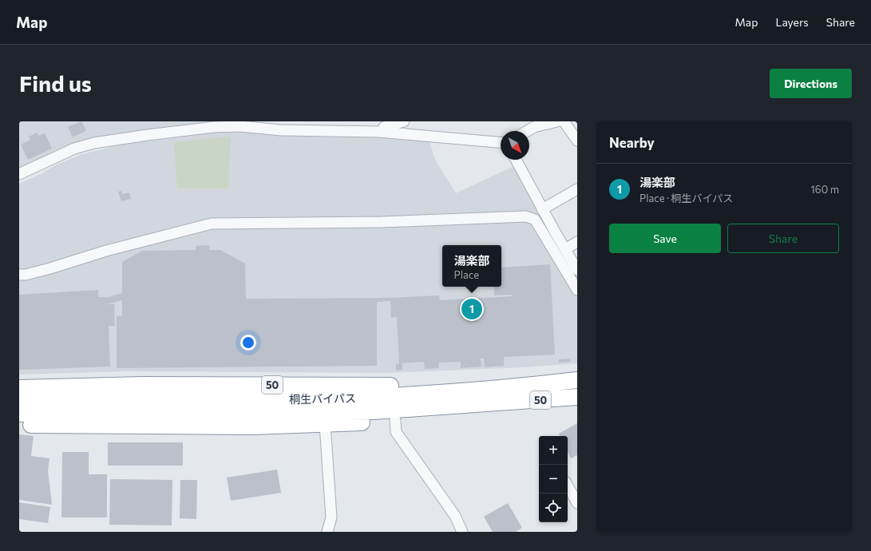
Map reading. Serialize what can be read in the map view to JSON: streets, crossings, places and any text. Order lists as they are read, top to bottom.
{
  "streets": {
    "highway": ["50", "桐生バイパス"]
  },
  "crossings": [
    ["50", "桐生バイパス"]
  ],
  "north": "bottom right",
  "page": {
    "header": "Map",
    "nav": ["Map", "Layers", "Share"],
    "buttons": [
      "Directions",
      ["Save", "Share"]
    ],
    "title": "Find us",
    "heading": "Nearby",
    "list": [
      {
        "mark": "1",
        "name": "湯楽部",
        "note": "Place · 桐生バイパス",
        "value": "160 m"
      }
    ],
    "popup": ["湯楽部", "Place"],
    "pins": "1",
    "map_buttons": ["+", "−"]
  }
}
